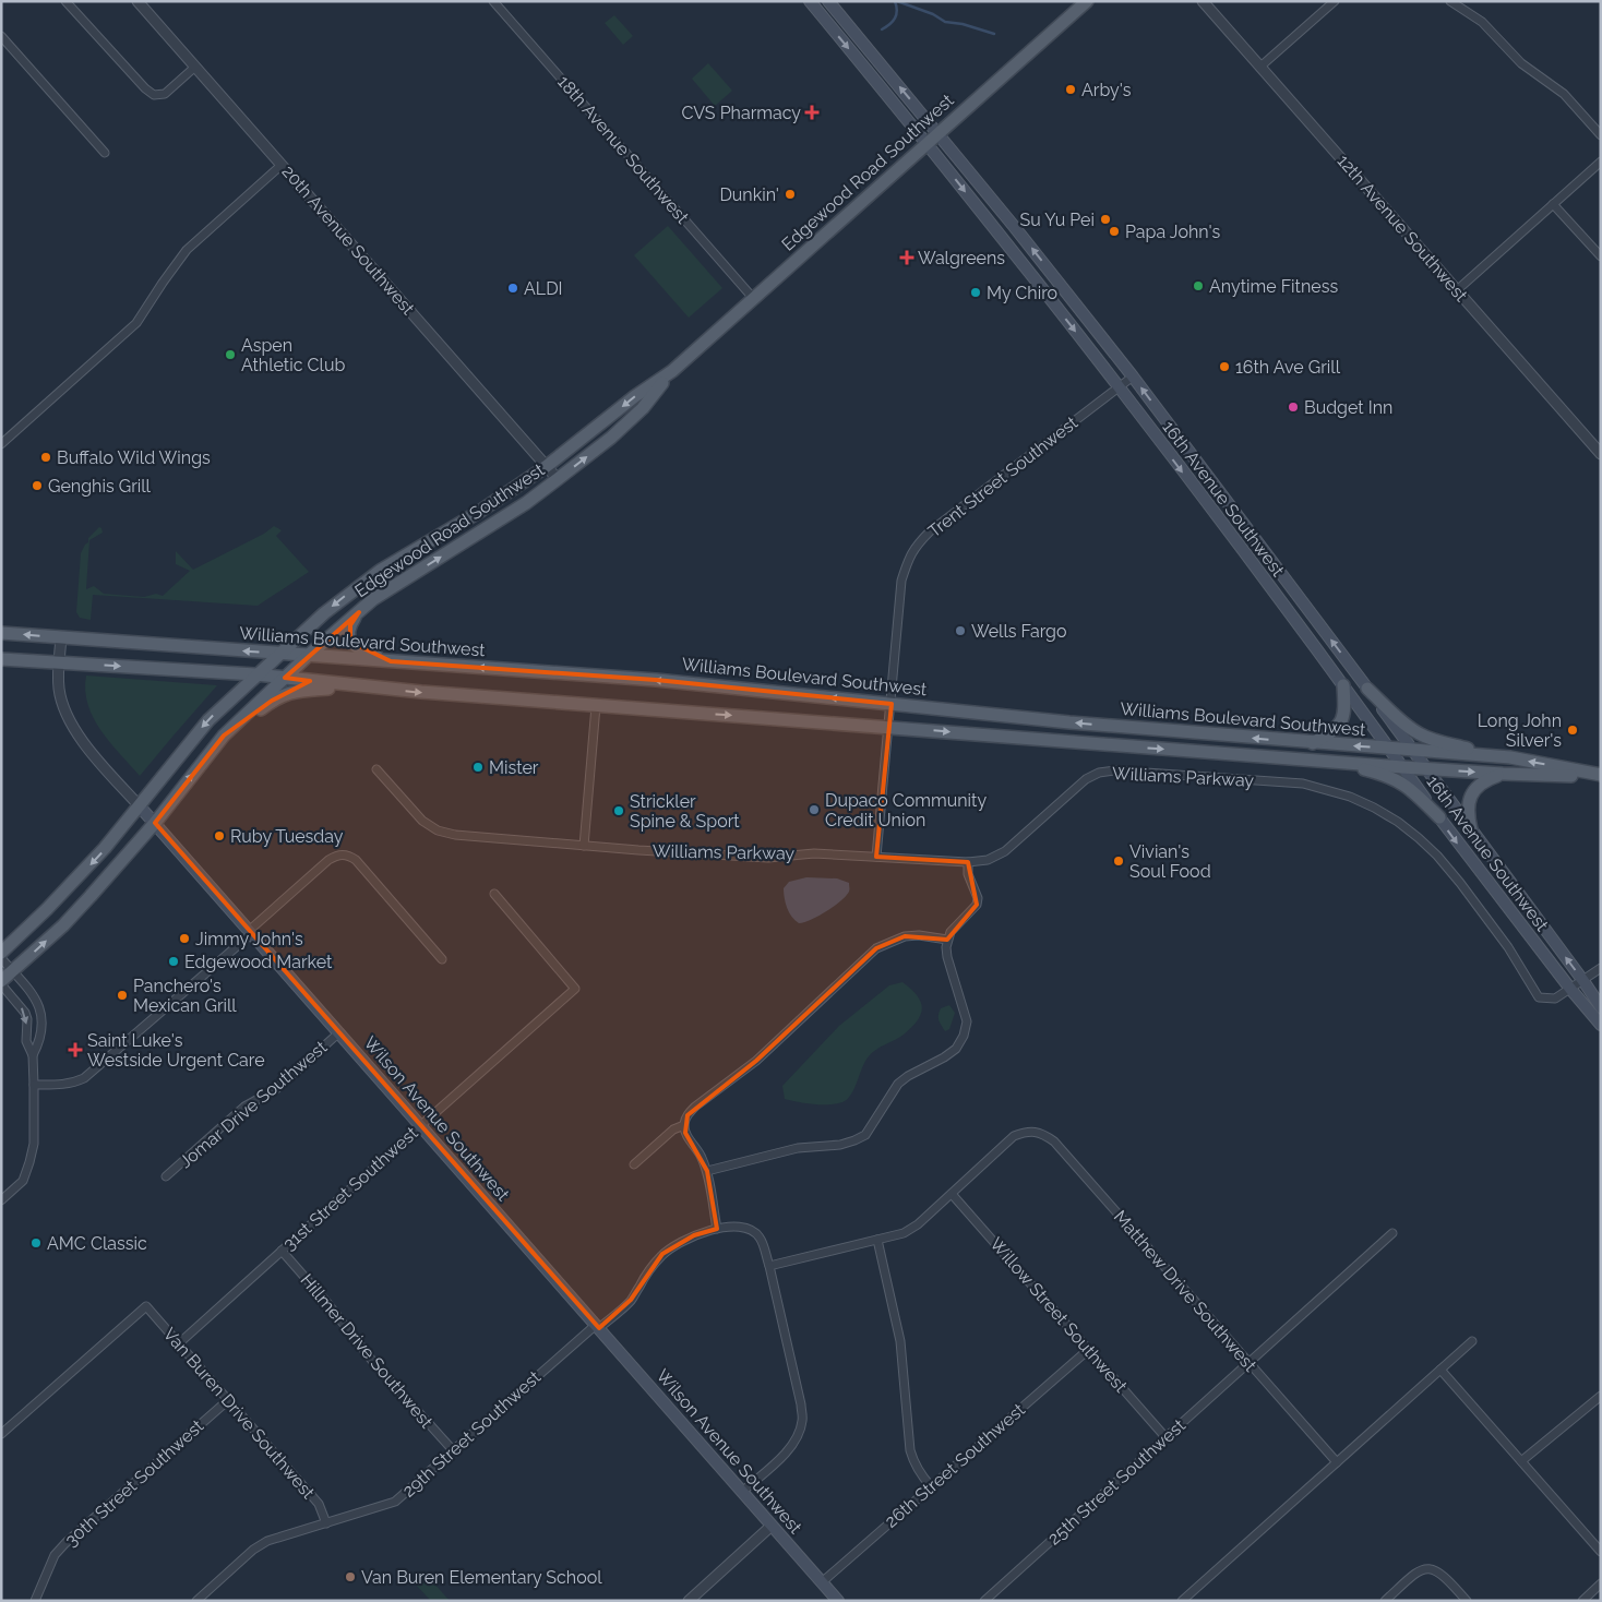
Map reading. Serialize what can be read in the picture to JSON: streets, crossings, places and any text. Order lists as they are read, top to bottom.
{
  "streets": {
    "main road": [
      "Edgewood Road Southwest",
      "16th Avenue Southwest",
      "Williams Boulevard Southwest",
      "Wilson Avenue Southwest"
    ],
    "street": [
      "18th Avenue Southwest",
      "12th Avenue Southwest",
      "20th Avenue Southwest",
      "Trent Street Southwest",
      "Williams Parkway",
      "Jomar Drive Southwest",
      "31st Street Southwest",
      "Matthew Drive Southwest",
      "Willow Street Southwest",
      "Hillmer Drive Southwest",
      "Van Buren Drive Southwest",
      "29th Street Southwest",
      "26th Street Southwest",
      "25th Street Southwest",
      "30th Street Southwest"
    ]
  },
  "crossings": [
    ["18th Avenue Southwest", "Edgewood Road Southwest"],
    ["Edgewood Road Southwest", "20th Avenue Southwest"],
    ["Edgewood Road Southwest", "16th Avenue Southwest"],
    ["Edgewood Road Southwest", "Williams Boulevard Southwest"],
    ["Edgewood Road Southwest", "Wilson Avenue Southwest"],
    ["Trent Street Southwest", "16th Avenue Southwest"],
    ["Trent Street Southwest", "Williams Boulevard Southwest"],
    ["Trent Street Southwest", "Williams Parkway"],
    ["16th Avenue Southwest", "Williams Boulevard Southwest"],
    ["16th Avenue Southwest", "Williams Parkway"],
    ["Williams Boulevard Southwest", "Wilson Avenue Southwest"],
    ["Jomar Drive Southwest", "Wilson Avenue Southwest"],
    ["Wilson Avenue Southwest", "31st Street Southwest"],
    ["Wilson Avenue Southwest", "29th Street Southwest"],
    ["Wilson Avenue Southwest", "26th Street Southwest"],
    ["31st Street Southwest", "Hillmer Drive Southwest"],
    ["31st Street Southwest", "Van Buren Drive Southwest"],
    ["Matthew Drive Southwest", "Willow Street Southwest"],
    ["Matthew Drive Southwest", "25th Street Southwest"],
    ["Willow Street Southwest", "26th Street Southwest"],
    ["Willow Street Southwest", "25th Street Southwest"],
    ["Hillmer Drive Southwest", "29th Street Southwest"],
    ["Van Buren Drive Southwest", "29th Street Southwest"],
    ["Van Buren Drive Southwest", "30th Street Southwest"]
  ],
  "places": {
    "other": [
      "Arby's",
      "Dunkin'",
      "Su Yu Pei",
      "Papa John's",
      "Anytime Fitness",
      "ALDI",
      "My Chiro",
      "Aspen Athletic Club",
      "16th Ave Grill",
      "Budget Inn",
      "Buffalo Wild Wings",
      "Genghis Grill",
      "Wells Fargo",
      "Long John Silver's",
      "Mister",
      "Dupaco Community Credit Union",
      "Strickler Spine & Sport",
      "Ruby Tuesday",
      "Vivian's Soul Food",
      "Jimmy John's",
      "Edgewood Market",
      "Panchero's Mexican Grill",
      "AMC Classic",
      "Van Buren Elementary School"
    ],
    "health": ["CVS Pharmacy", "Walgreens", "Saint Luke's Westside Urgent Care"]
  }
}
